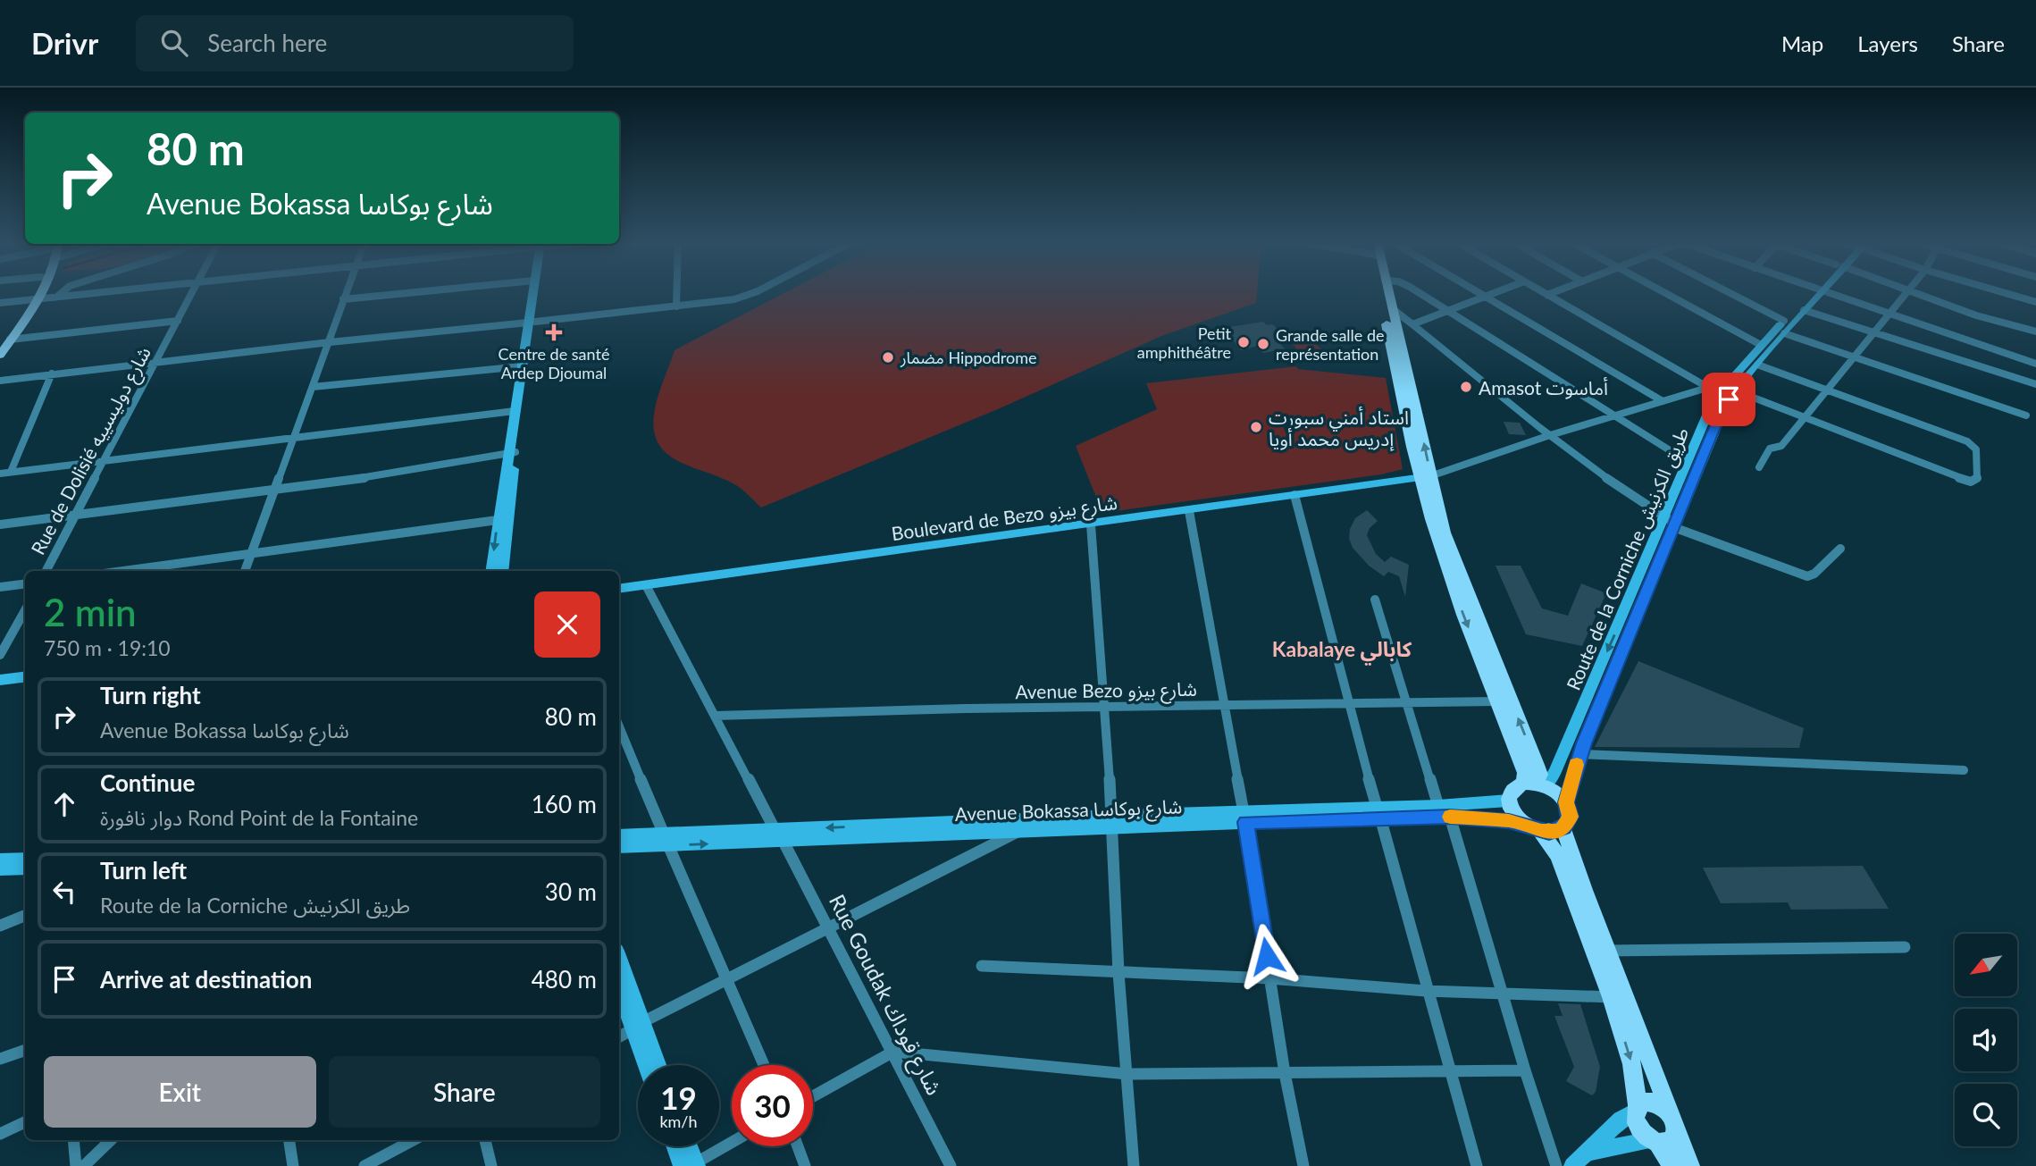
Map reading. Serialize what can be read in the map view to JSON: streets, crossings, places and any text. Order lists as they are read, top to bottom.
{
  "streets": {
    "street": [
      "Rue de Dolisié شارع دوليسييه",
      "Boulevard de Bezo شارع بيزو",
      "Route de la Corniche طريق الكرنيش",
      "Avenue Bezo شارع بيزو",
      "Avenue Bokassa شارع بوكاسا",
      "Rue Goudak شارع قوداك"
    ]
  },
  "crossings": [
    ["Boulevard de Bezo شارع بيزو", "Rue Goudak شارع قوداك"],
    ["Route de la Corniche طريق الكرنيش", "Avenue Bokassa شارع بوكاسا"],
    ["Avenue Bezo شارع بيزو", "Rue Goudak شارع قوداك"],
    ["Avenue Bokassa شارع بوكاسا", "Rue Goudak شارع قوداك"]
  ],
  "districts": ["Kabalaye كابالي"],
  "places": {
    "health": ["Centre de santé Ardep Djoumal"],
    "other": [
      "Petit amphithéâtre",
      "Grande salle de représentation",
      "مضمار Hippodrome",
      "Amasot أماسوت",
      "استاد أمني سبورت إدريس محمد أويا"
    ]
  },
  "north": "bottom left",
  "page": {
    "header": "Drivr",
    "search": "Search here",
    "nav": ["Map", "Layers", "Share"],
    "turn": ["80 m", "Avenue Bokassa شارع بوكاسا"],
    "heading": ["2 min", "750 m · 19:10"],
    "list": [
      {
        "name": "Turn right",
        "note": "Avenue Bokassa شارع بوكاسا",
        "value": "80 m"
      },
      {
        "name": "Continue",
        "note": "دوار نافورة Rond Point de la Fontaine",
        "value": "160 m"
      },
      {
        "name": "Turn left",
        "note": "Route de la Corniche طريق الكرنيش",
        "value": "30 m"
      },
      {
        "name": "Arrive at destination",
        "value": "480 m"
      }
    ],
    "buttons": ["Exit", "Share"],
    "speed": "19 km/h",
    "limit": "30"
  }
}
